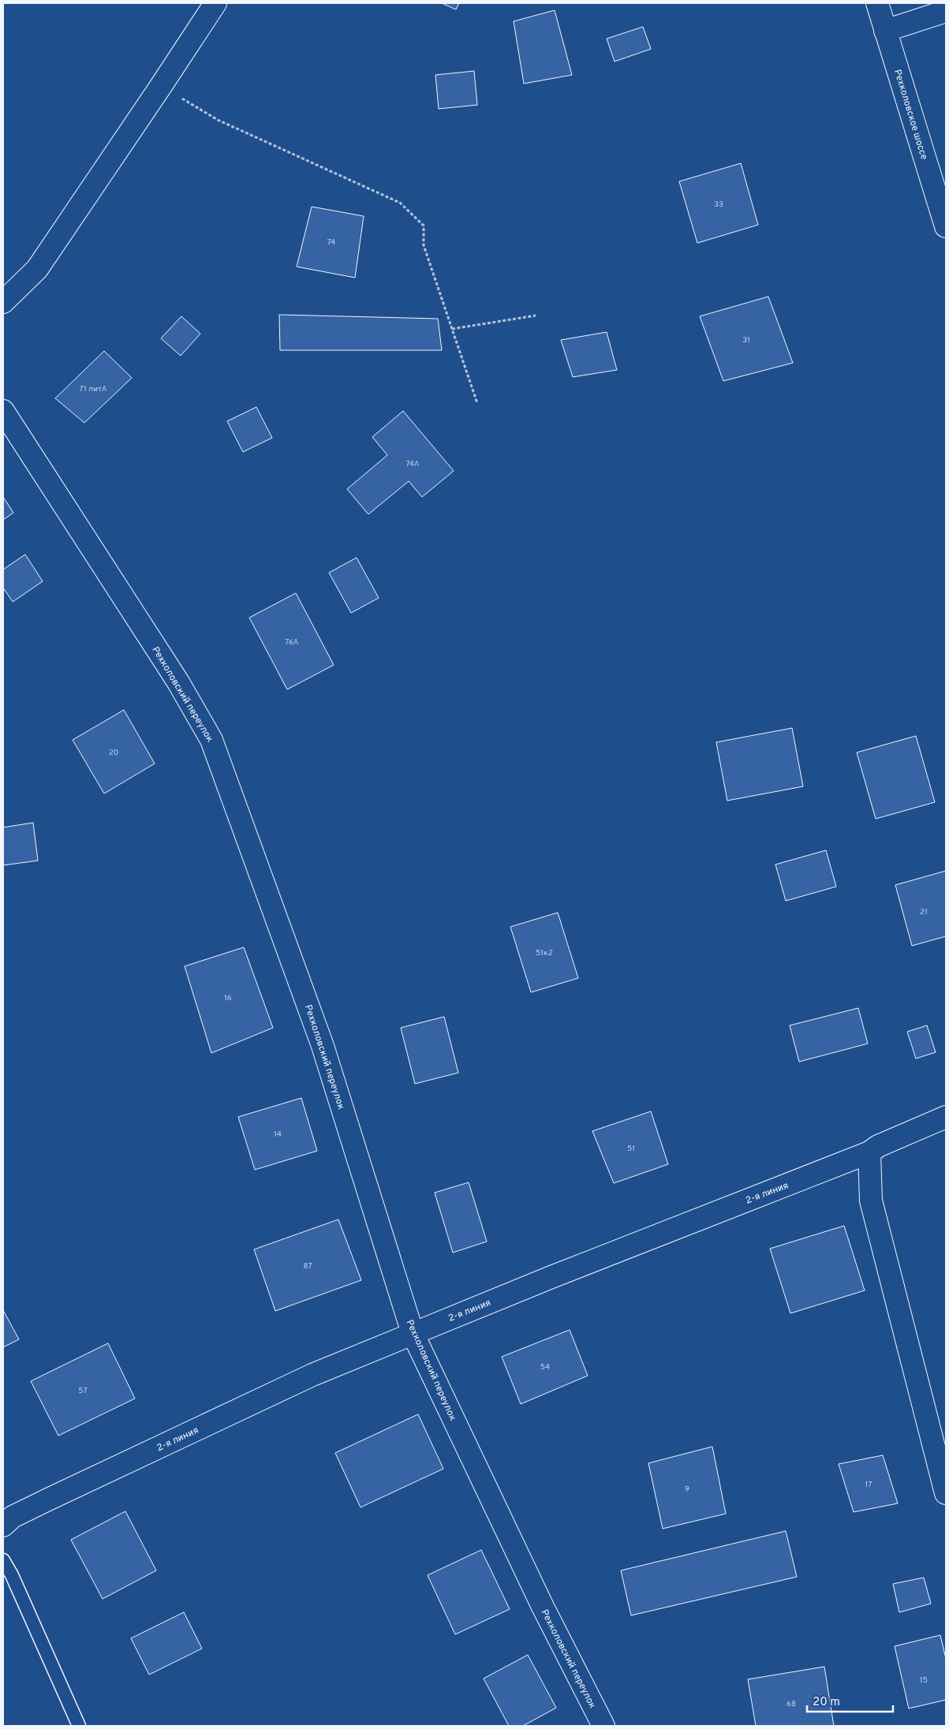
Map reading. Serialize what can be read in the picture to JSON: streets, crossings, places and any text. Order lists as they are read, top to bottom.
{
  "streets": {
    "street": ["Рехколовское шоссе", "Рехколовский переулок", "2-я линия"]
  },
  "crossings": [
    ["Рехколовский переулок", "2-я линия"]
  ],
  "house_numbers": [
    "33",
    "74",
    "31",
    "71 литА",
    "74А",
    "76А",
    "20",
    "21",
    "51к2",
    "16",
    "14",
    "51",
    "87",
    "54",
    "57",
    "17",
    "9",
    "15",
    "68"
  ],
  "scale_bar": "20 m"
}
